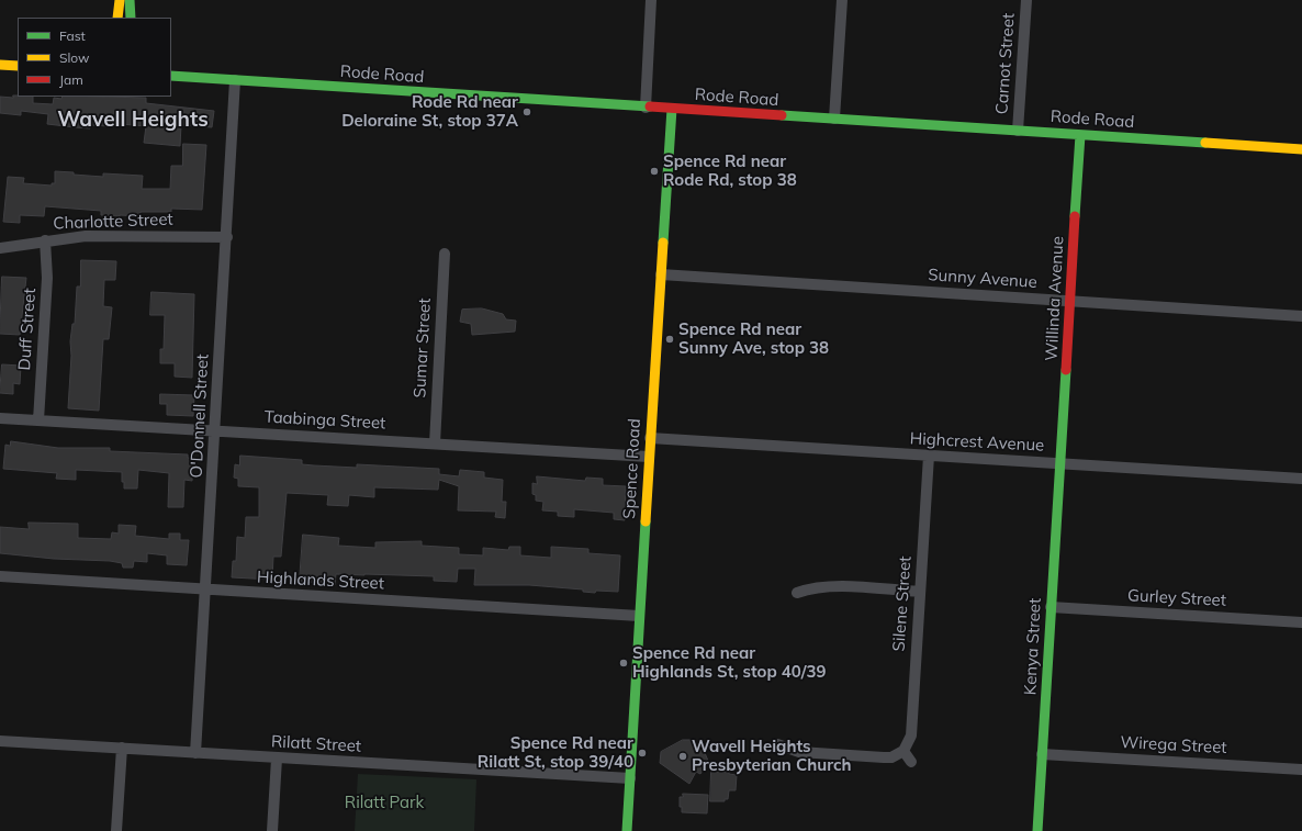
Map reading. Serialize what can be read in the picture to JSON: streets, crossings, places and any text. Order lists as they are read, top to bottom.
{
  "streets": {
    "street": [
      "Carnot Street",
      "Rode Road",
      "Charlotte Street",
      "Sunny Avenue",
      "Willinda Avenue",
      "Duff Street",
      "Sumar Street",
      "O'Donnell Street",
      "Taabinga Street",
      "Highcrest Avenue",
      "Spence Road",
      "Highlands Street",
      "Gurley Street",
      "Silene Street",
      "Kenya Street",
      "Rilatt Street",
      "Wirega Street"
    ]
  },
  "crossings": [
    ["Carnot Street", "Rode Road"],
    ["Rode Road", "Willinda Avenue"],
    ["Rode Road", "O'Donnell Street"],
    ["Rode Road", "Spence Road"],
    ["Charlotte Street", "Duff Street"],
    ["Charlotte Street", "O'Donnell Street"],
    ["Sunny Avenue", "Willinda Avenue"],
    ["Sunny Avenue", "Spence Road"],
    ["Willinda Avenue", "Highcrest Avenue"],
    ["Willinda Avenue", "Kenya Street"],
    ["Duff Street", "Taabinga Street"],
    ["Sumar Street", "Taabinga Street"],
    ["O'Donnell Street", "Taabinga Street"],
    ["O'Donnell Street", "Highlands Street"],
    ["O'Donnell Street", "Rilatt Street"],
    ["Taabinga Street", "Spence Road"],
    ["Highcrest Avenue", "Spence Road"],
    ["Highcrest Avenue", "Silene Street"],
    ["Highcrest Avenue", "Kenya Street"],
    ["Spence Road", "Highlands Street"],
    ["Spence Road", "Rilatt Street"],
    ["Gurley Street", "Kenya Street"],
    ["Kenya Street", "Wirega Street"]
  ],
  "districts": ["Wavell Heights"],
  "parks": ["Rilatt Park"],
  "places": [
    "Rode Rd near Deloraine St, stop 37A",
    "Spence Rd near Rode Rd, stop 38",
    "Spence Rd near Sunny Ave, stop 38",
    "Spence Rd near Highlands St, stop 40/39",
    "Spence Rd near Rilatt St, stop 39/40",
    "Wavell Heights Presbyterian Church"
  ],
  "legend": ["Fast", "Slow", "Jam"]
}
